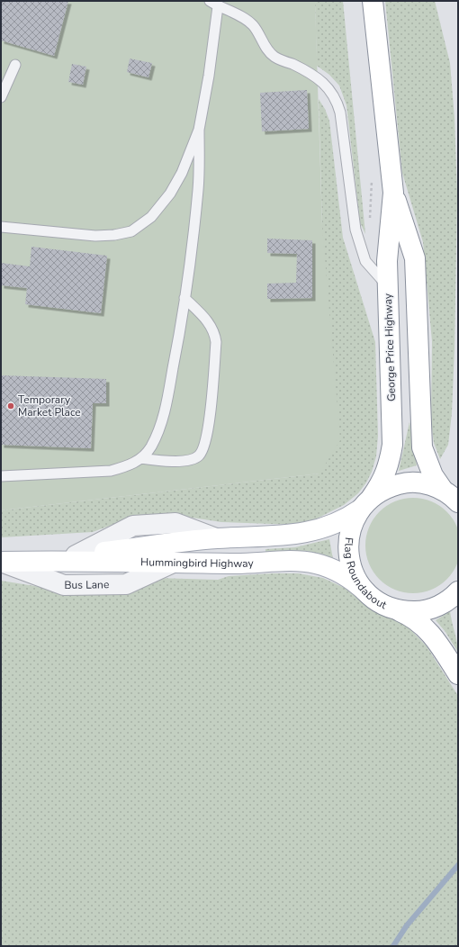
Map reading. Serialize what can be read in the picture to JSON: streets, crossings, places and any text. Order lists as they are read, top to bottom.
{
  "streets": {
    "main road": ["George Price Highway", "Hummingbird Highway", "Flag Roundabout"],
    "street": ["Bus Lane"]
  },
  "crossings": [
    ["George Price Highway", "Hummingbird Highway"],
    ["George Price Highway", "Flag Roundabout"],
    ["Hummingbird Highway", "Flag Roundabout"],
    ["Hummingbird Highway", "Bus Lane"]
  ],
  "places": ["Temporary Market Place"]
}
